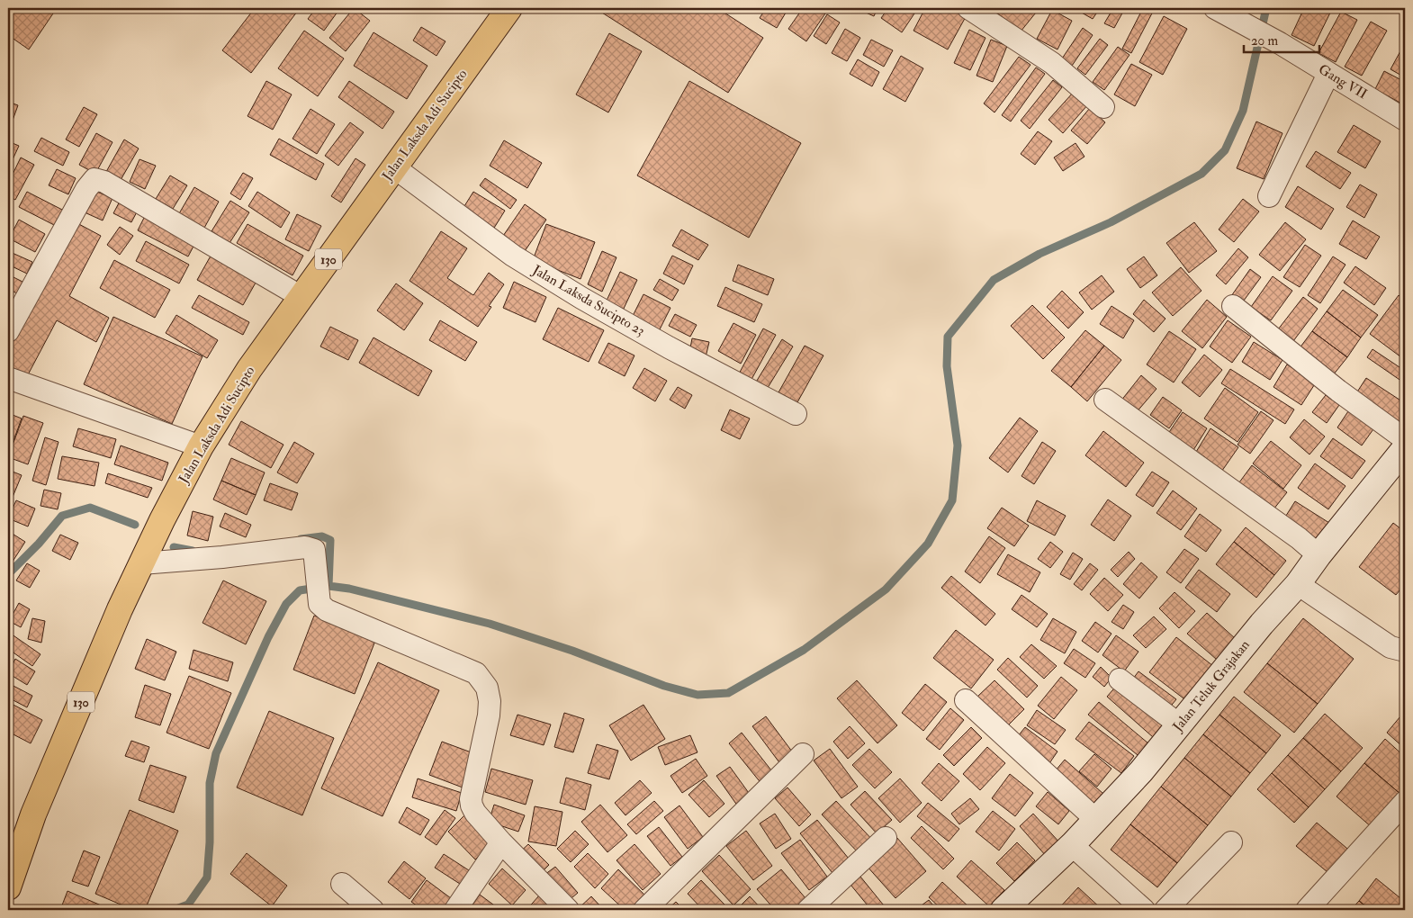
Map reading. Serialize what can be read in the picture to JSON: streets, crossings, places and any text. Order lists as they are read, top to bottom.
{
  "streets": {
    "main road": ["Jalan Laksda Adi Sucipto", "130"],
    "street": ["Gang VII", "Jalan Laksda Sucipto 23", "Jalan Teluk Grajakan"]
  },
  "crossings": [
    ["Jalan Laksda Adi Sucipto", "Jalan Laksda Sucipto 23"]
  ],
  "scale_bar": "20 m"
}
